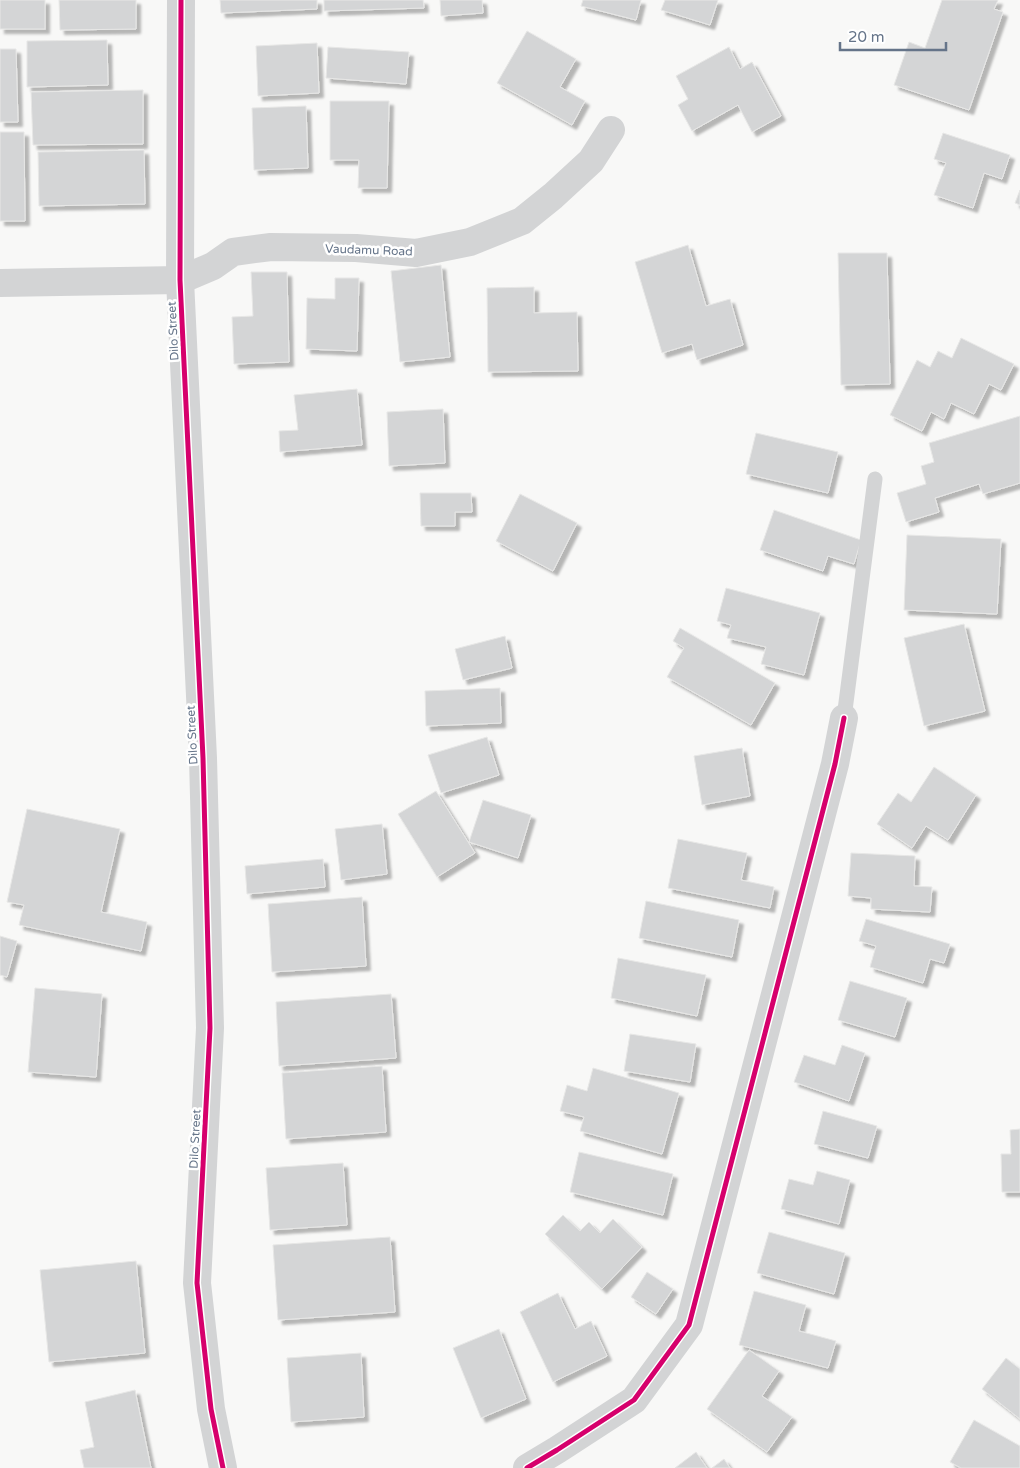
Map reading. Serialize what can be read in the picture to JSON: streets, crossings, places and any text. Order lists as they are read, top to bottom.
{
  "streets": {
    "street": ["Vaudamu Road", "Dilo Street"]
  },
  "crossings": [
    ["Vaudamu Road", "Dilo Street"]
  ],
  "scale_bar": "20 m"
}
